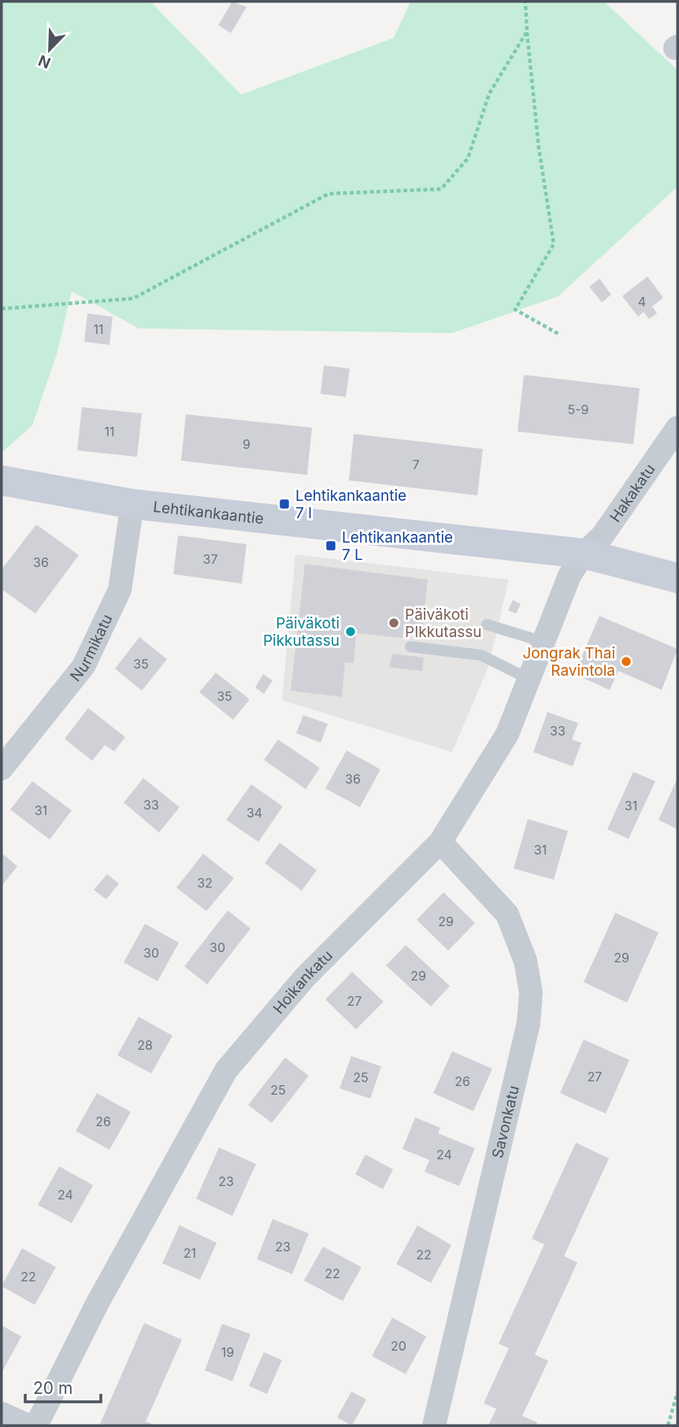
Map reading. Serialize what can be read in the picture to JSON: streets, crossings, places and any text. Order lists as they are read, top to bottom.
{
  "streets": {
    "street": [
      "Hakakatu",
      "Lehtikankaantie",
      "Nurmikatu",
      "Hoikankatu",
      "Savonkatu"
    ]
  },
  "crossings": [
    ["Hakakatu", "Lehtikankaantie"],
    ["Hakakatu", "Hoikankatu"],
    ["Lehtikankaantie", "Nurmikatu"],
    ["Lehtikankaantie", "Hoikankatu"],
    ["Hoikankatu", "Savonkatu"]
  ],
  "places": {
    "transit": ["Lehtikankaantie 7 I", "Lehtikankaantie 7 L"],
    "other": ["Päiväkoti PIkkutassu", "Päiväkoti Pikkutassu", "Jongrak Thai Ravintola"]
  },
  "house_numbers": [
    "4",
    "11",
    "5-9",
    "11",
    "9",
    "7",
    "37",
    "36",
    "35",
    "35",
    "33",
    "36",
    "33",
    "31",
    "31",
    "34",
    "31",
    "32",
    "29",
    "30",
    "30",
    "29",
    "29",
    "27",
    "28",
    "27",
    "25",
    "26",
    "25",
    "26",
    "24",
    "23",
    "24",
    "23",
    "21",
    "22",
    "22",
    "22",
    "20",
    "19"
  ],
  "scale_bar": "20 m",
  "north": "bottom left"
}
